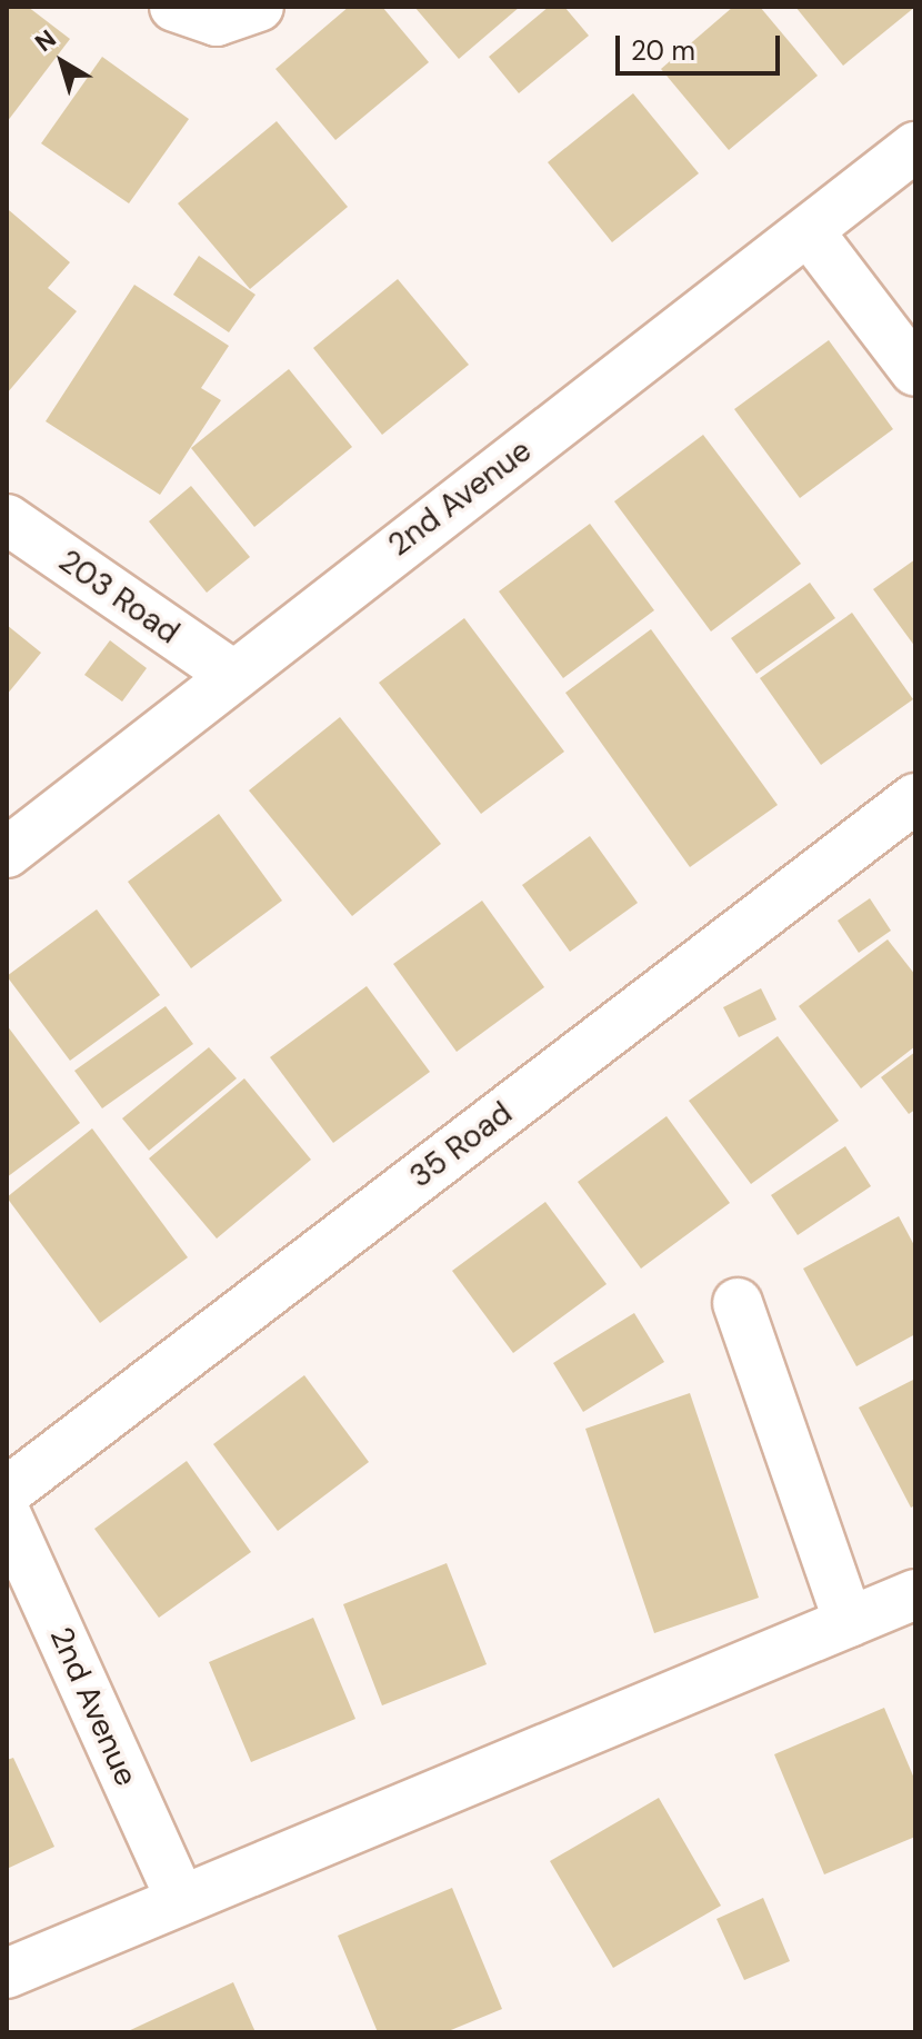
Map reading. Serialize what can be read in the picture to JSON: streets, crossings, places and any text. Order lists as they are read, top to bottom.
{
  "streets": {
    "street": ["2nd Avenue", "203 Road", "35 Road"]
  },
  "crossings": [
    ["2nd Avenue", "203 Road"]
  ],
  "scale_bar": "20 m",
  "north": "top left"
}
